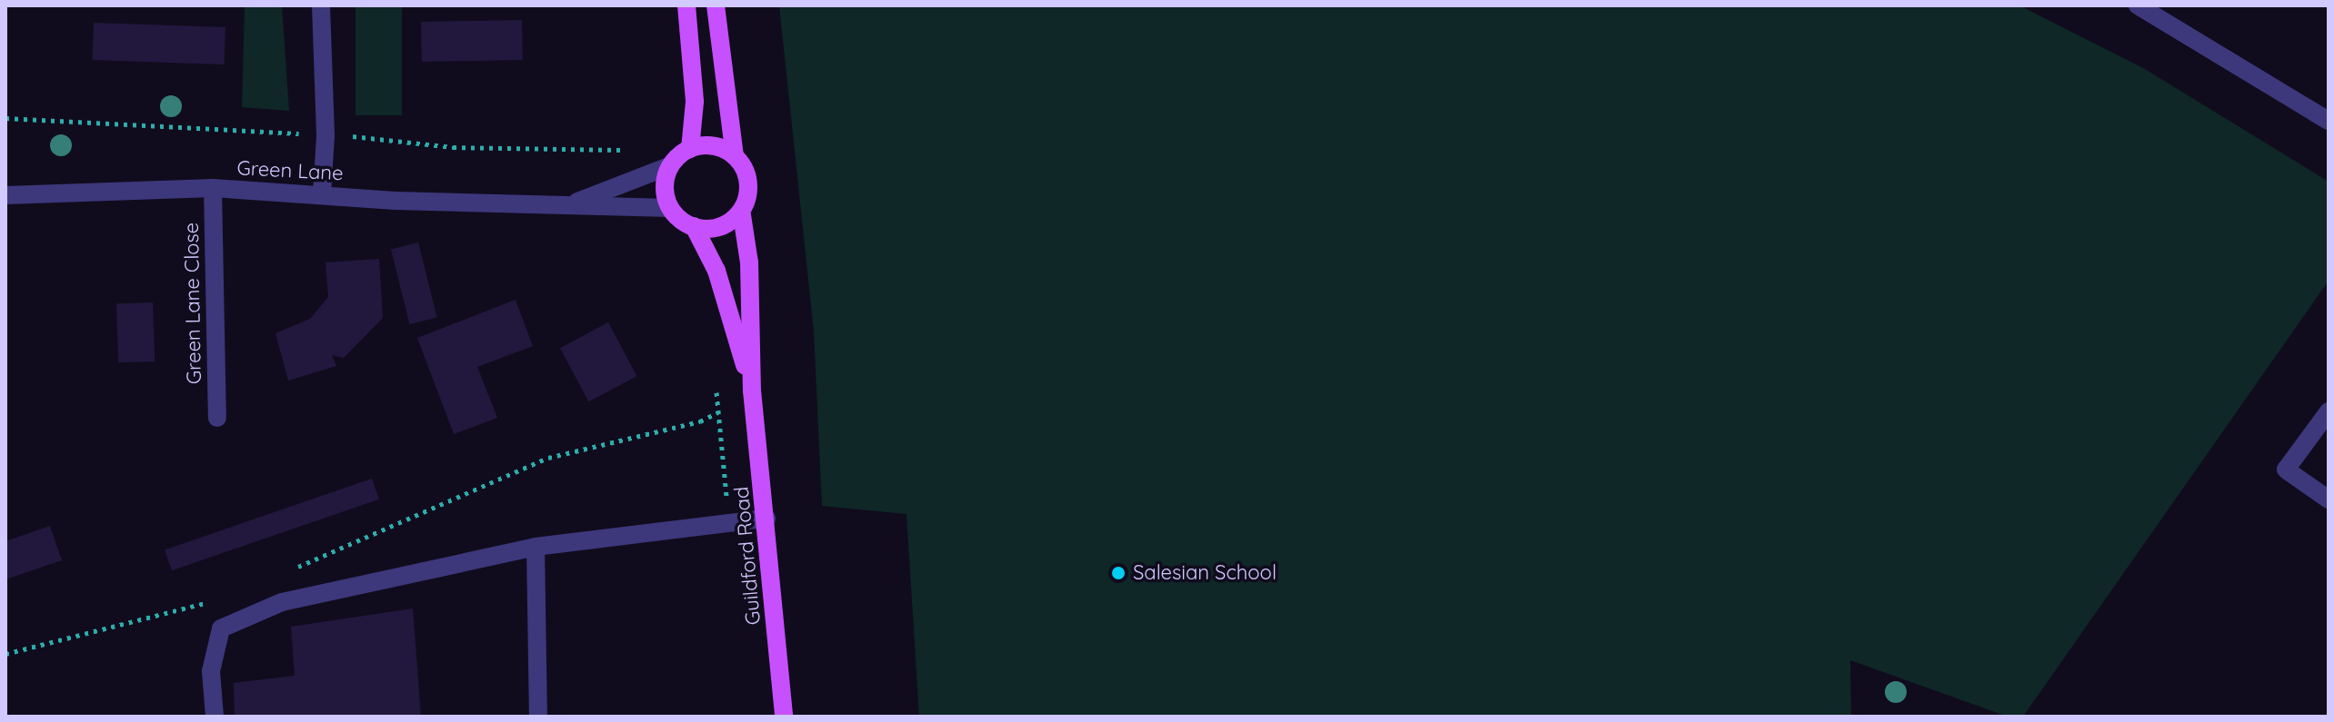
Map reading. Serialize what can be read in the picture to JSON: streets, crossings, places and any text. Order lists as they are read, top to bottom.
{
  "streets": {
    "main road": ["Guildford Road"],
    "street": ["Green Lane", "Green Lane Close"]
  },
  "crossings": [
    ["Green Lane", "Green Lane Close"],
    ["Green Lane", "Guildford Road"]
  ],
  "places": ["Salesian School"]
}
